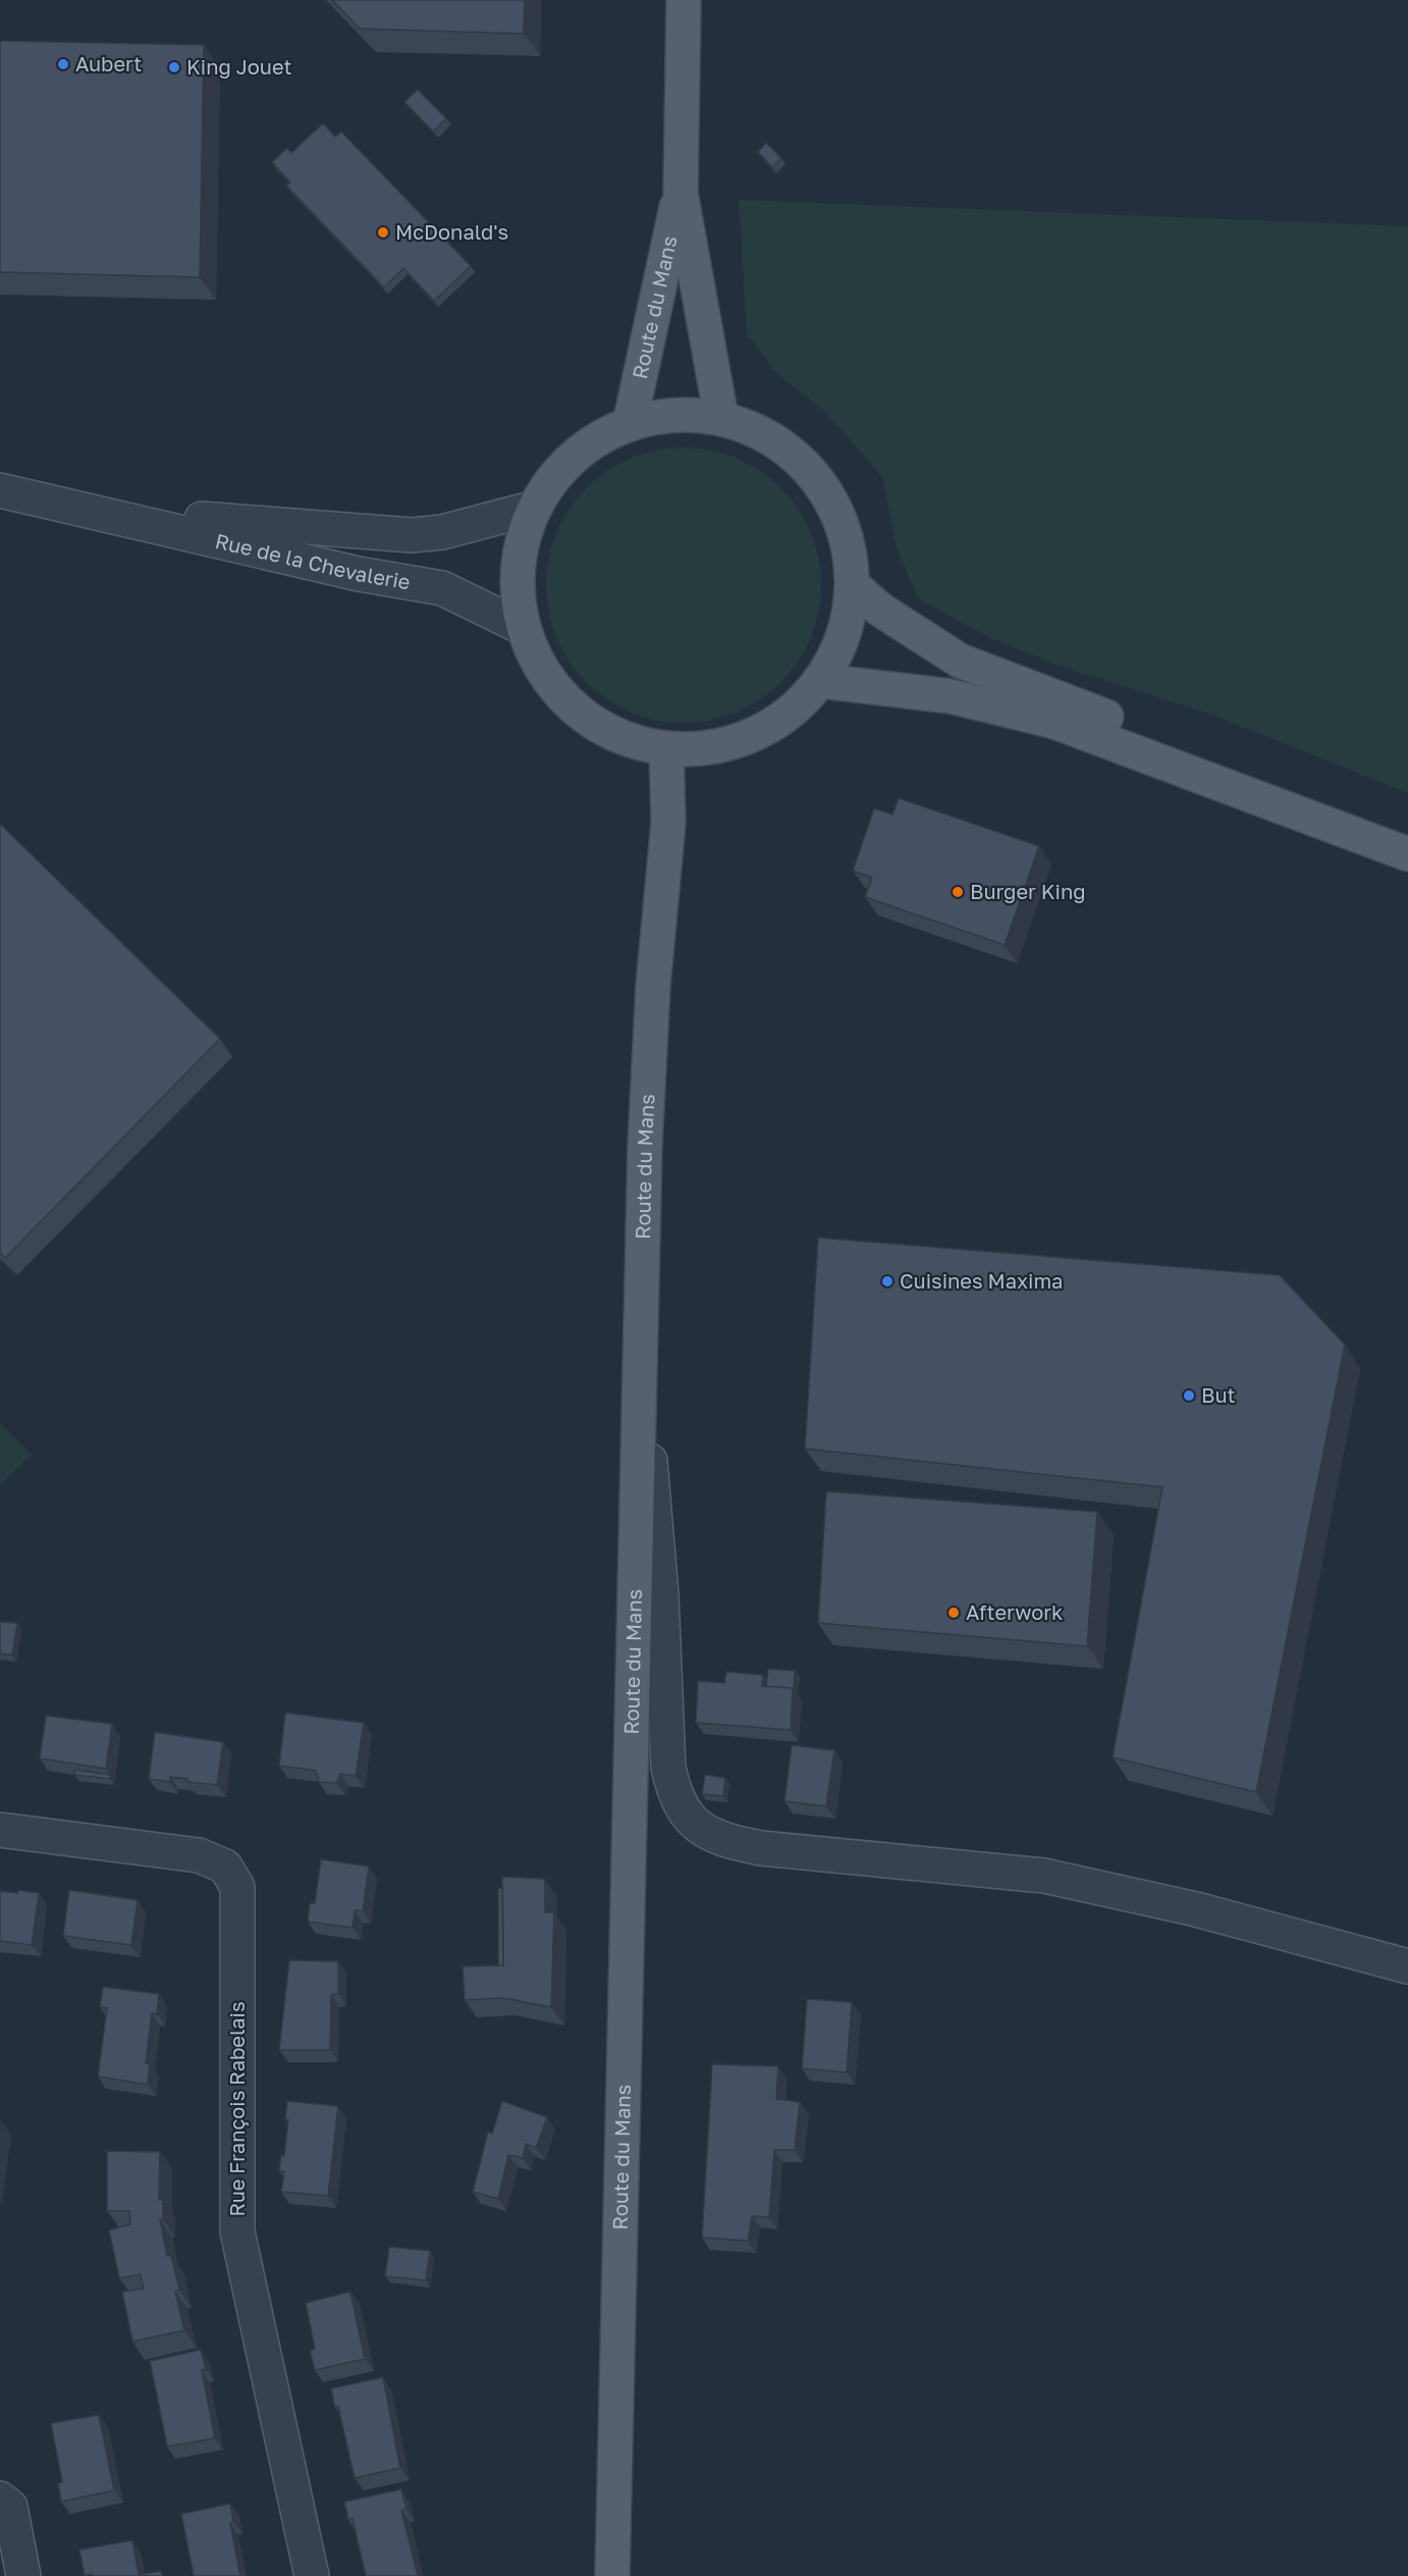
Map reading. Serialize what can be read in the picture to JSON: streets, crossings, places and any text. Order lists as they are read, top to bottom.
{
  "streets": {
    "main road": ["Route du Mans"],
    "street": ["Rue de la Chevalerie", "Rue François Rabelais"]
  },
  "places": [
    "Aubert",
    "King Jouet",
    "McDonald's",
    "Burger King",
    "Cuisines Maxima",
    "But",
    "Afterwork"
  ]
}
